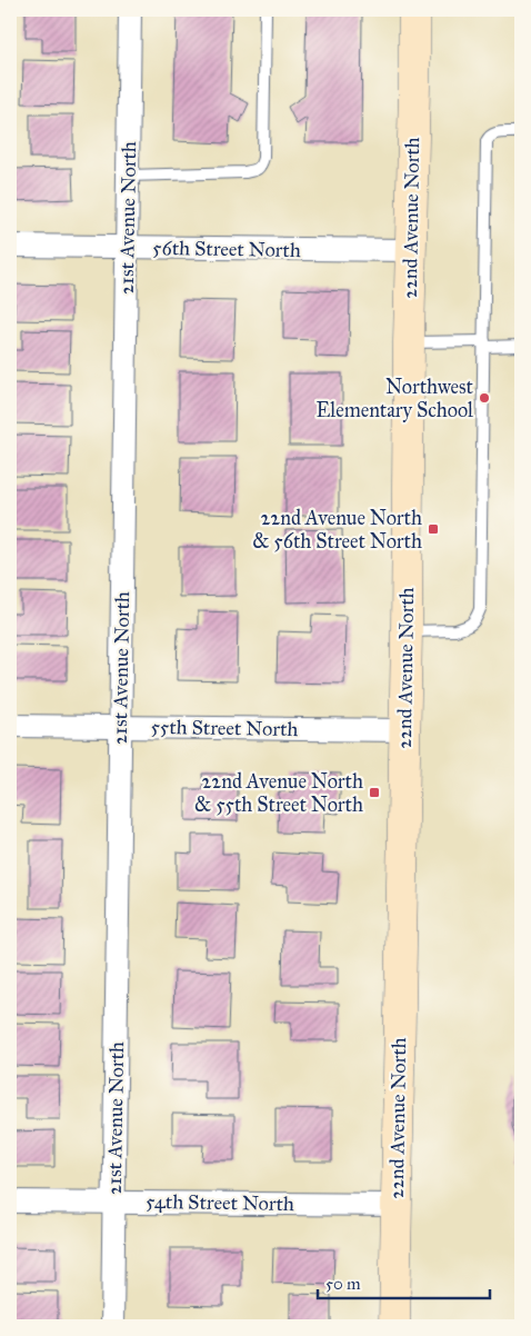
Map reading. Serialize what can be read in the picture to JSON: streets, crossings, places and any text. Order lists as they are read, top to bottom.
{
  "streets": {
    "main road": ["22nd Avenue North"],
    "street": [
      "21st Avenue North",
      "56th Street North",
      "55th Street North",
      "54th Street North"
    ]
  },
  "crossings": [
    ["21st Avenue North", "56th Street North"],
    ["21st Avenue North", "55th Street North"],
    ["21st Avenue North", "54th Street North"],
    ["22nd Avenue North", "56th Street North"],
    ["22nd Avenue North", "55th Street North"],
    ["22nd Avenue North", "54th Street North"]
  ],
  "places": {
    "other": ["Northwest Elementary School"],
    "transit": ["22nd Avenue North & 56th Street North", "22nd Avenue North & 55th Street North"]
  },
  "scale_bar": "50 m"
}
